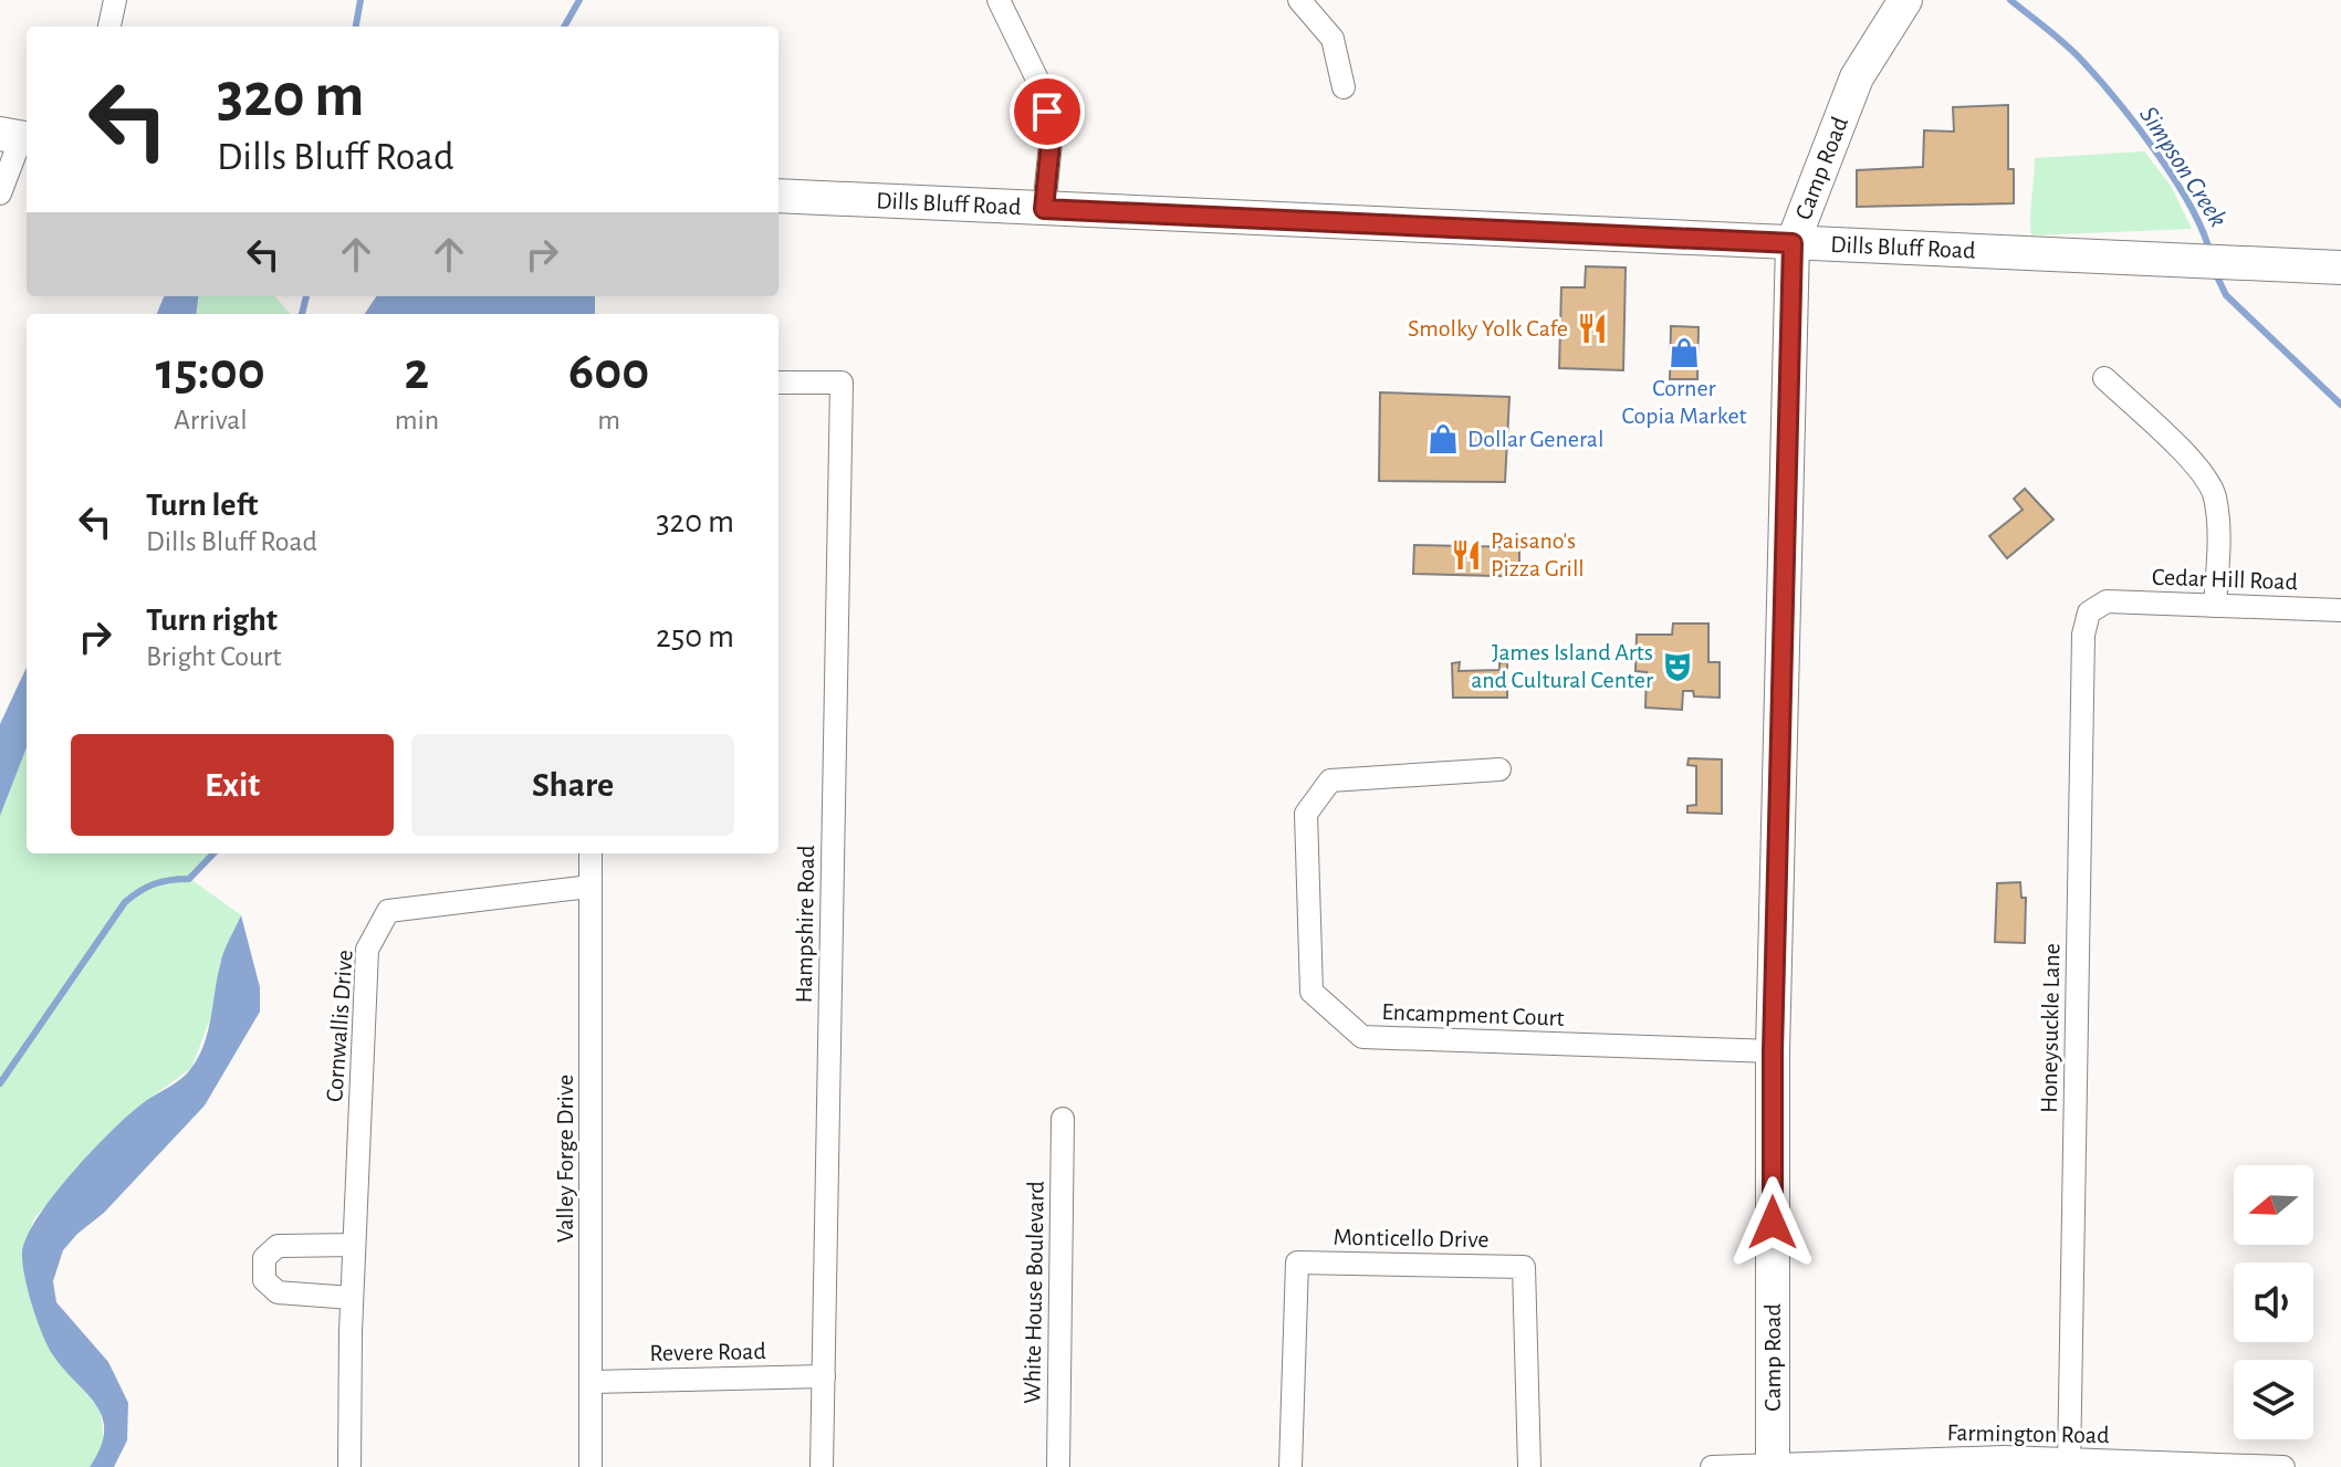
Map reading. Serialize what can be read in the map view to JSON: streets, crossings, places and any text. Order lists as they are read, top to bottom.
{
  "streets": {
    "street": [
      "Camp Road",
      "Dills Bluff Road",
      "Cedar Hill Road",
      "Hampshire Road",
      "Encampment Court",
      "Cornwallis Drive",
      "Honeysuckle Lane",
      "Valley Forge Drive",
      "Monticello Drive",
      "White House Boulevard",
      "Revere Road",
      "Farmington Road"
    ]
  },
  "crossings": [
    ["Camp Road", "Dills Bluff Road"],
    ["Camp Road", "Encampment Court"],
    ["Camp Road", "Farmington Road"],
    ["Cedar Hill Road", "Honeysuckle Lane"],
    ["Hampshire Road", "Revere Road"],
    ["Cornwallis Drive", "Valley Forge Drive"],
    ["Honeysuckle Lane", "Farmington Road"],
    ["Valley Forge Drive", "Revere Road"]
  ],
  "water": ["Simpson Creek"],
  "places": {
    "restaurant": ["Smolky Yolk Cafe", "Paisano's Pizza Grill"],
    "shop": ["Corner Copia Market", "Dollar General"],
    "theatre": ["James Island Arts and Cultural Center"]
  },
  "north": "left",
  "page": {
    "turn": ["320 m", "Dills Bluff Road"],
    "eta": [
      "15:00",
      "Arrival",
      "2",
      "min",
      "600",
      "m"
    ],
    "list": [
      {
        "name": "Turn left",
        "note": "Dills Bluff Road",
        "value": "320 m"
      },
      {
        "name": "Turn right",
        "note": "Bright Court",
        "value": "250 m"
      }
    ],
    "buttons": ["Exit", "Share"]
  }
}
